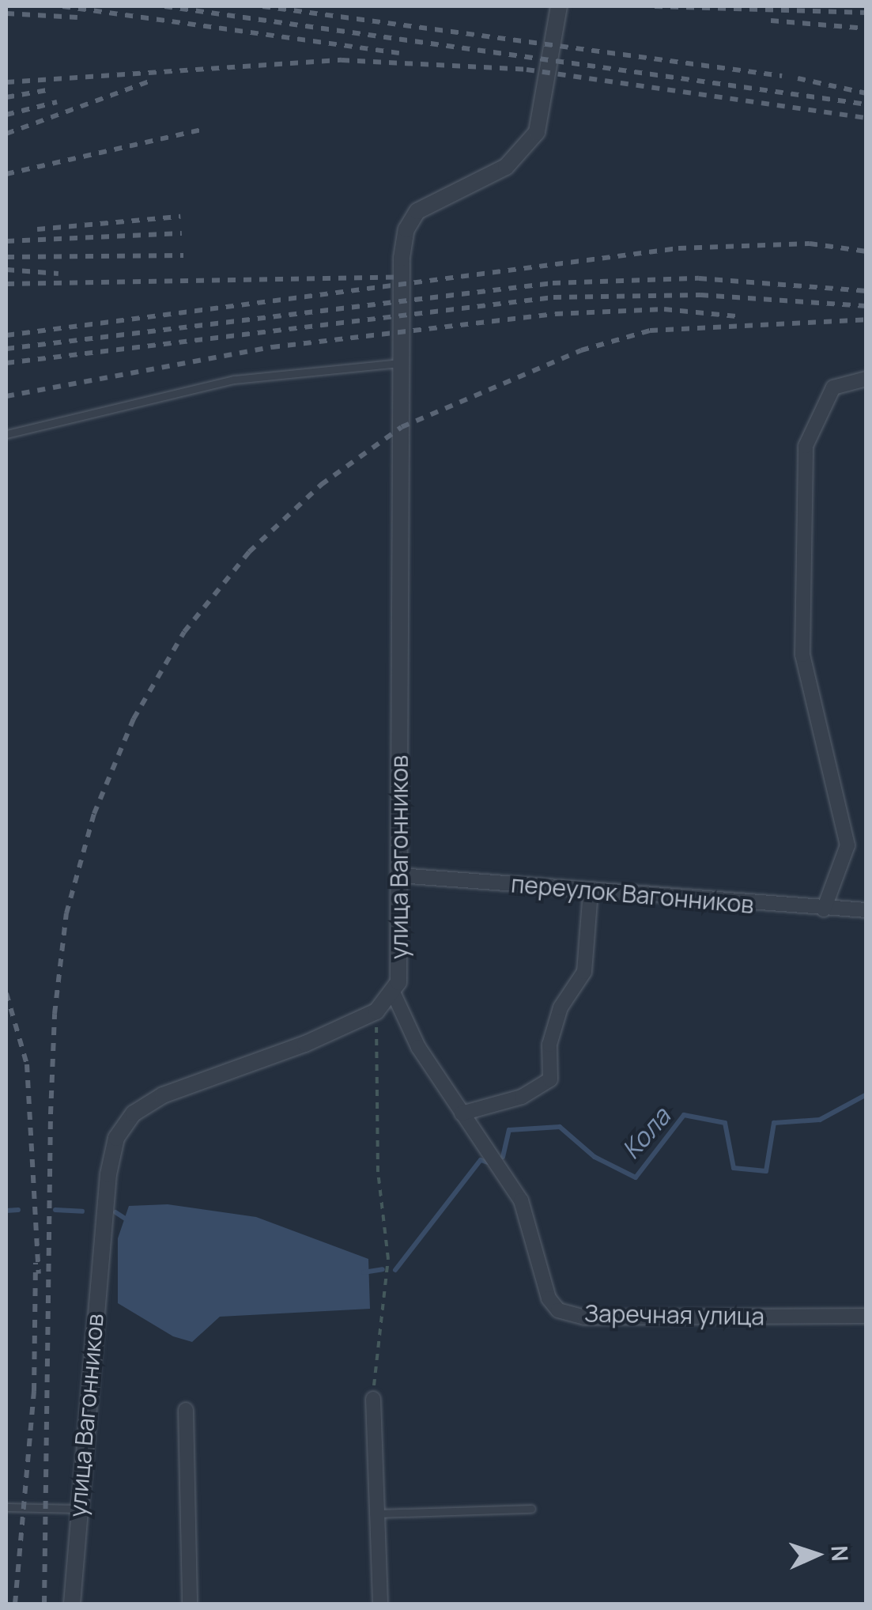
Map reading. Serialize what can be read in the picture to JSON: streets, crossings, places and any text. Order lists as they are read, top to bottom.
{
  "streets": {
    "street": ["улица Вагонников", "переулок Вагонников", "Заречная улица"]
  },
  "crossings": [
    ["улица Вагонников", "переулок Вагонников"],
    ["улица Вагонников", "Заречная улица"]
  ],
  "water": ["Кола"],
  "north": "right"
}
